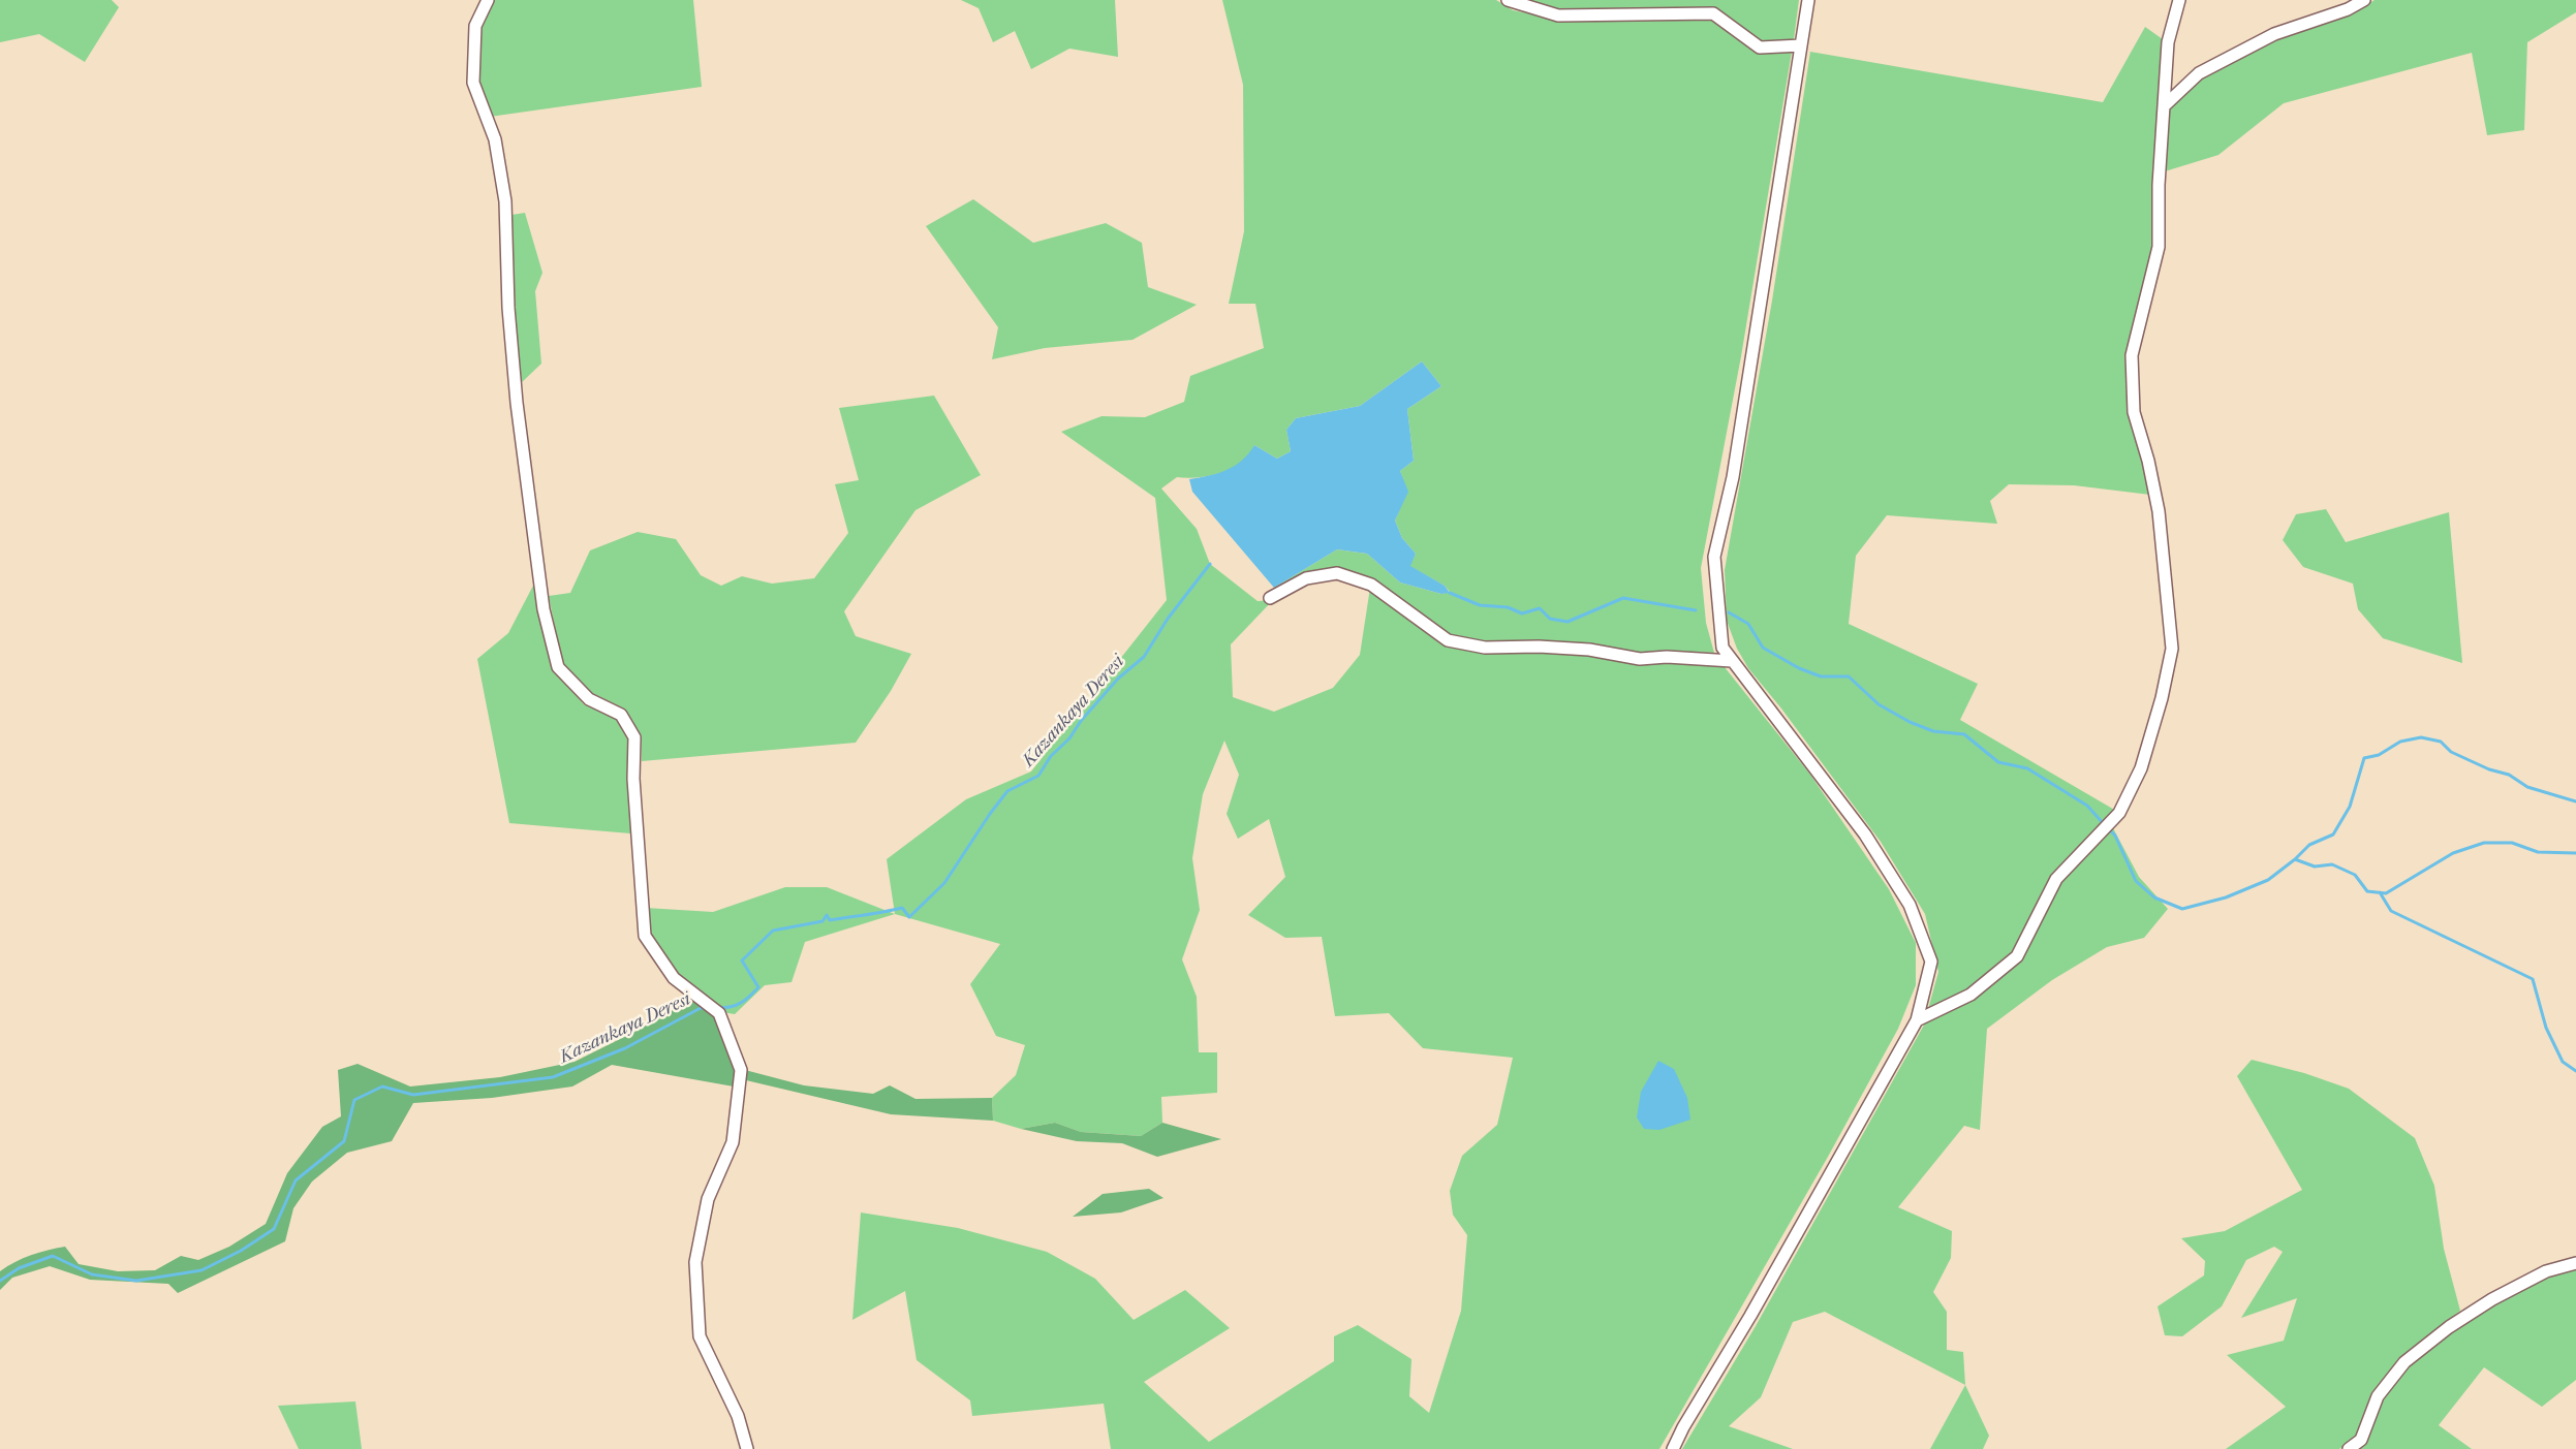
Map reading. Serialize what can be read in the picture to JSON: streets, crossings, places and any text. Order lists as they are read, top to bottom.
{
  "water": ["Kazankaya Deresi"]
}
